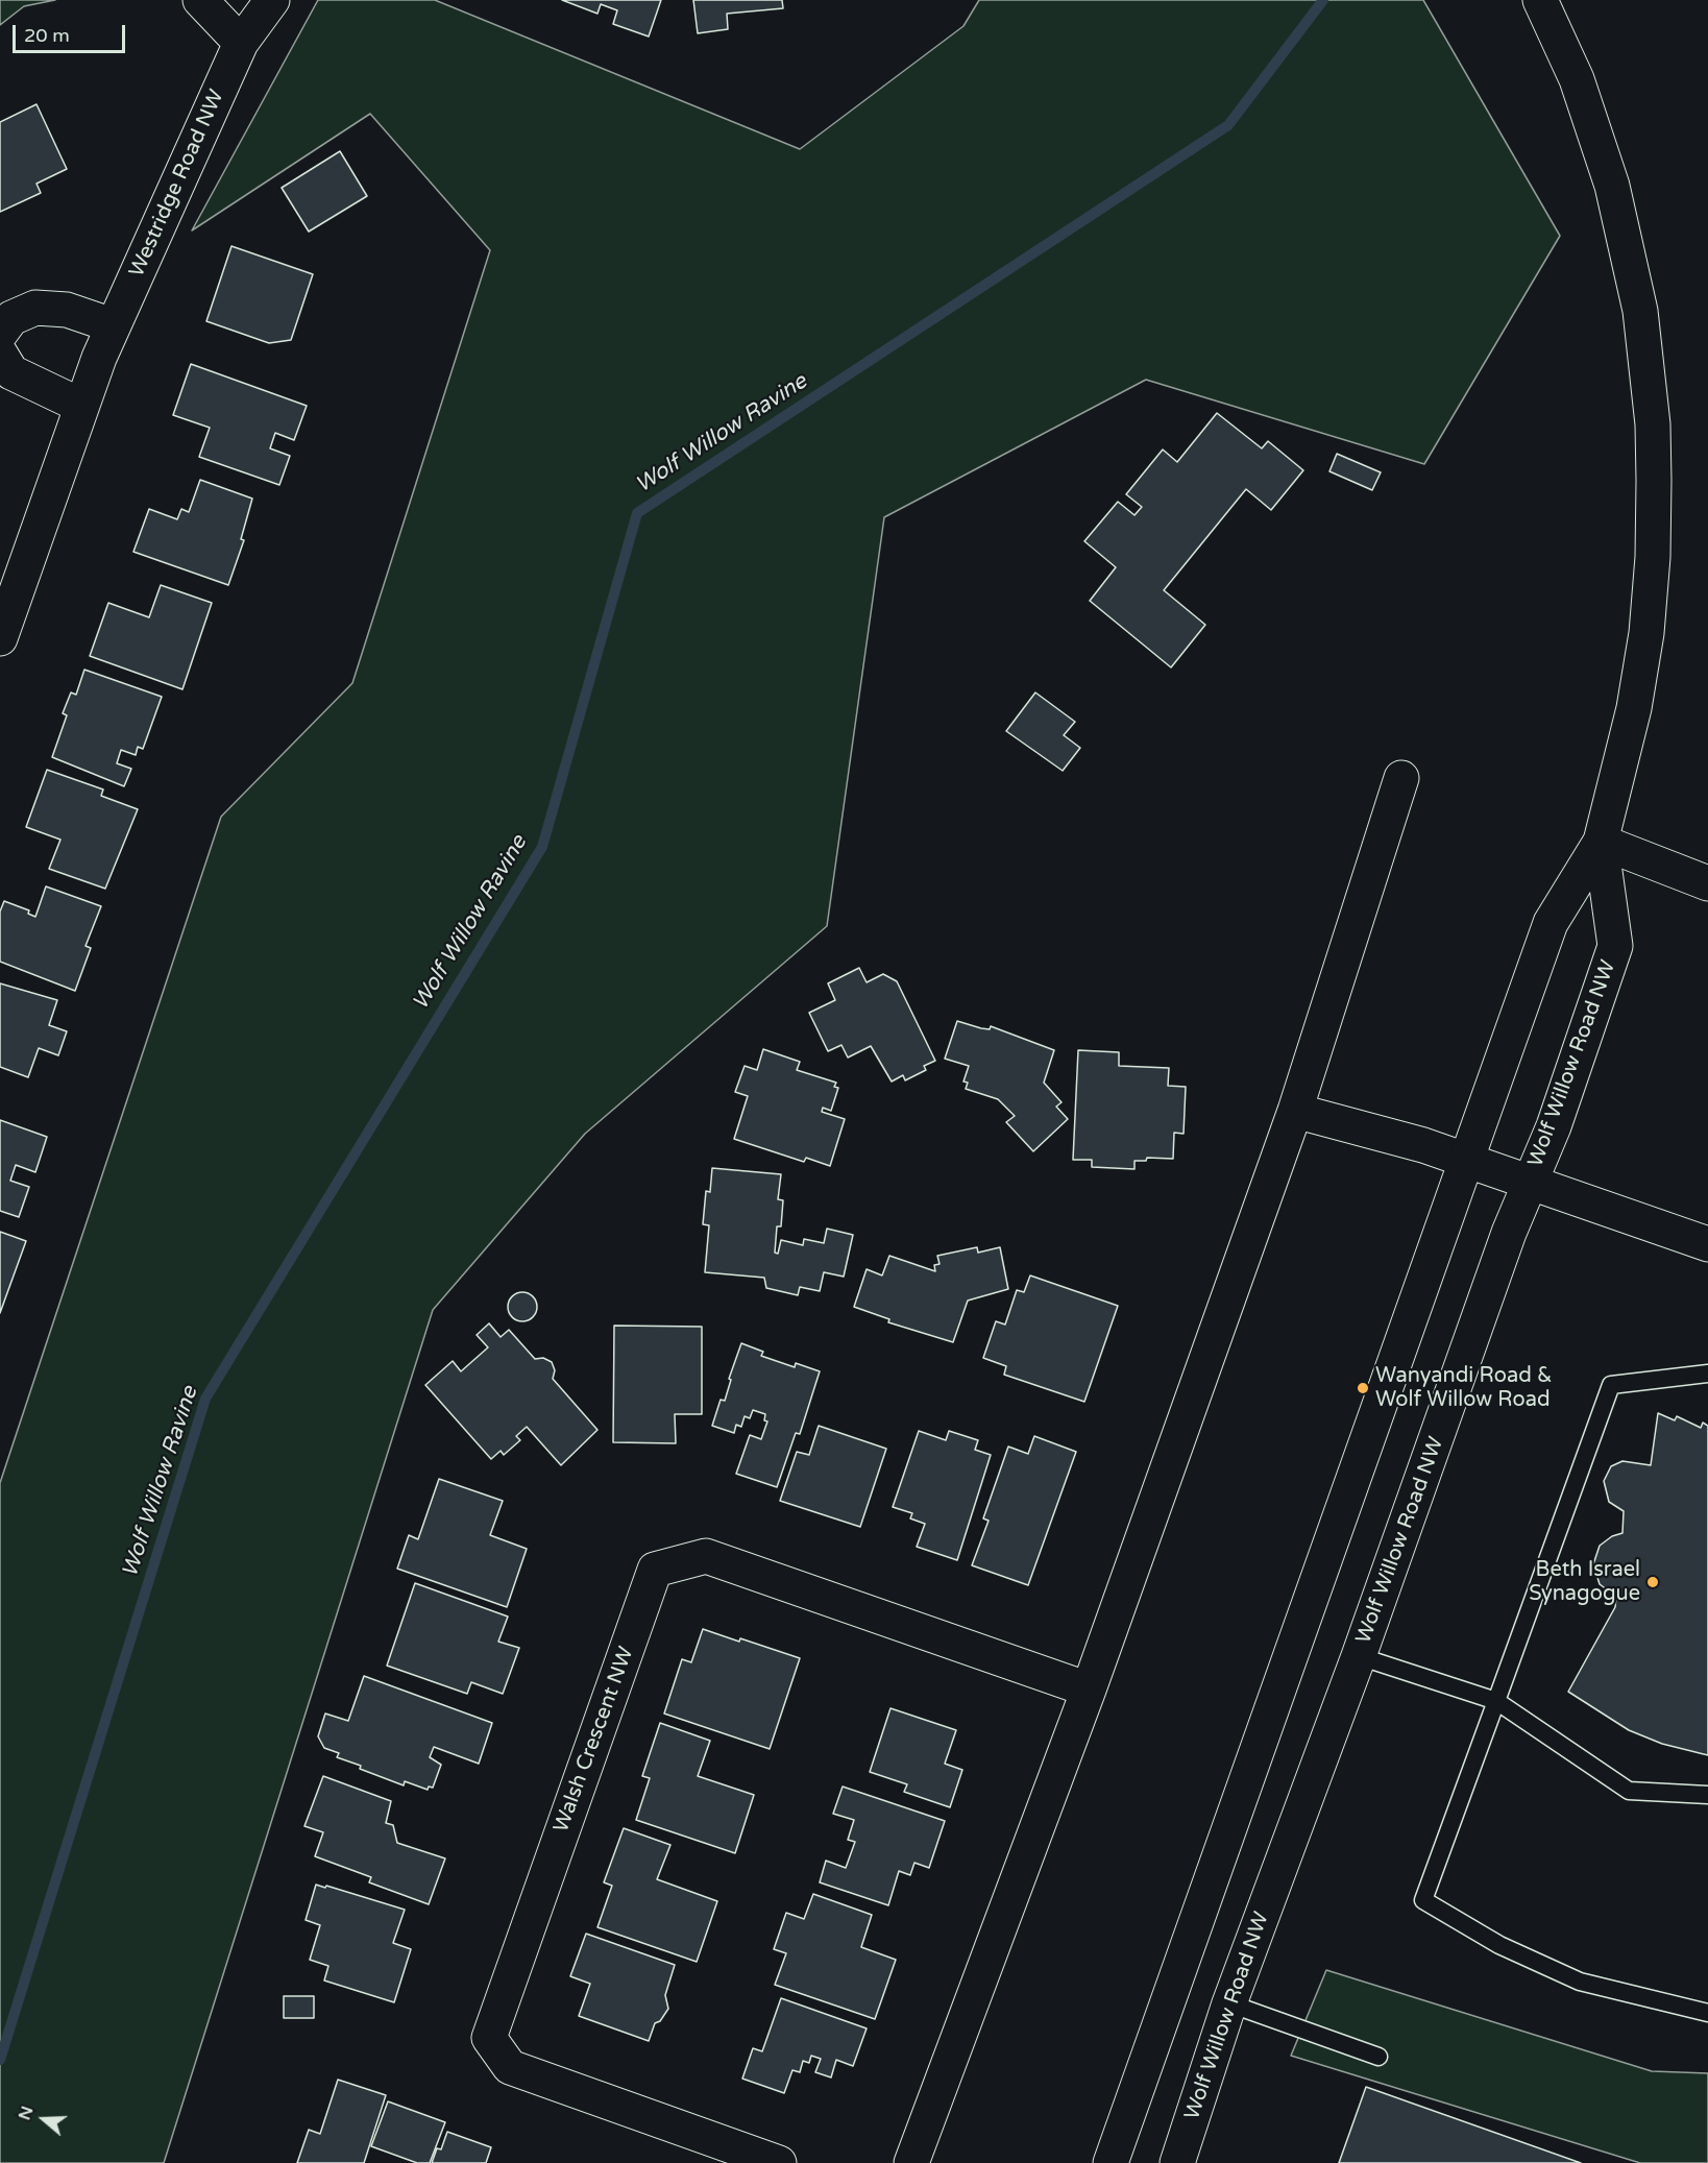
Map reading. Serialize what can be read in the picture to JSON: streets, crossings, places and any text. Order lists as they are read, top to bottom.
{
  "streets": {
    "street": ["Westridge Road NW", "Wolf Willow Road NW", "Walsh Crescent NW"]
  },
  "water": ["Wolf Willow Ravine"],
  "places": ["Wanyandi Road & Wolf Willow Road", "Beth Israel Synagogue"],
  "scale_bar": "20 m",
  "north": "left"
}
